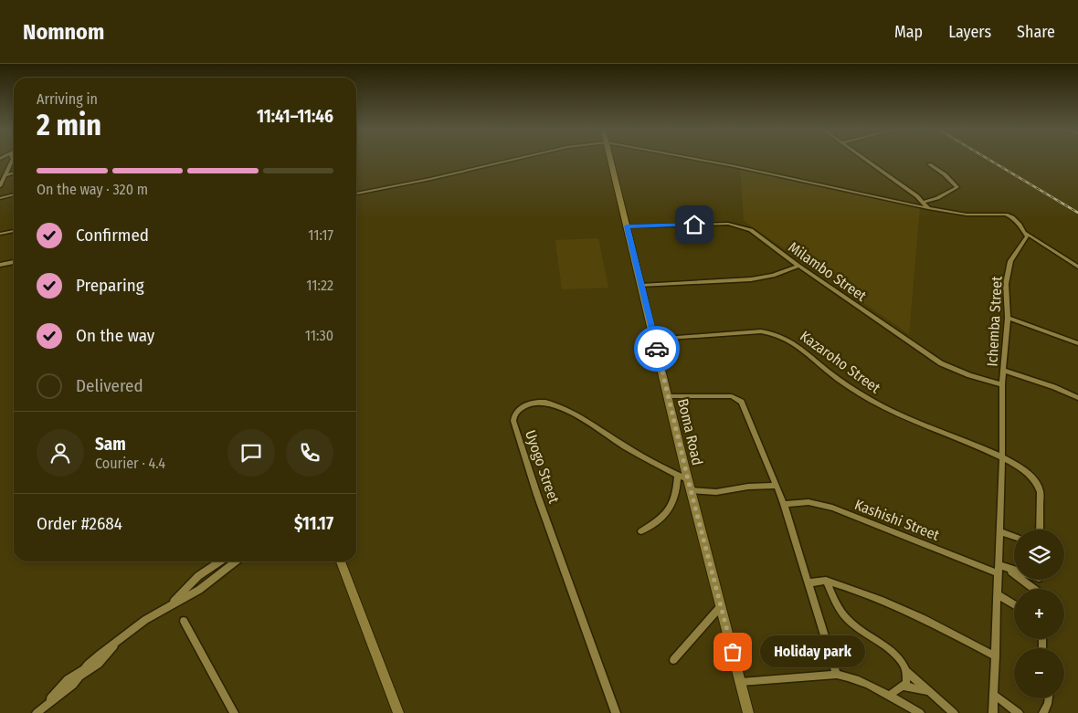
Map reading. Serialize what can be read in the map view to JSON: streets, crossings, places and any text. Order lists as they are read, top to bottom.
{
  "streets": {
    "main road": ["Boma Road"],
    "street": [
      "Milambo Street",
      "Ichemba Street",
      "Kazaroho Street",
      "Uyogo Street",
      "Kashishi Street"
    ]
  },
  "crossings": [
    ["Milambo Street", "Ichemba Street"],
    ["Milambo Street", "Boma Road"],
    ["Ichemba Street", "Kazaroho Street"],
    ["Ichemba Street", "Kashishi Street"],
    ["Kazaroho Street", "Boma Road"],
    ["Boma Road", "Uyogo Street"]
  ],
  "places": ["Holiday park"],
  "page": {
    "header": "Nomnom",
    "nav": ["Map", "Layers", "Share"],
    "heading": ["2 min", "Arriving in", "11:41–11:46"],
    "panel": [
      "Sam",
      "Courier · 4.4",
      "Order #2684",
      "$11.17"
    ],
    "bar": "On the way · 320 m",
    "list": [
      ["Confirmed", "11:17"],
      ["Preparing", "11:22"],
      ["On the way", "11:30"],
      "Delivered"
    ],
    "map_buttons": ["+", "−"],
    "bubble": "Holiday park"
  }
}
